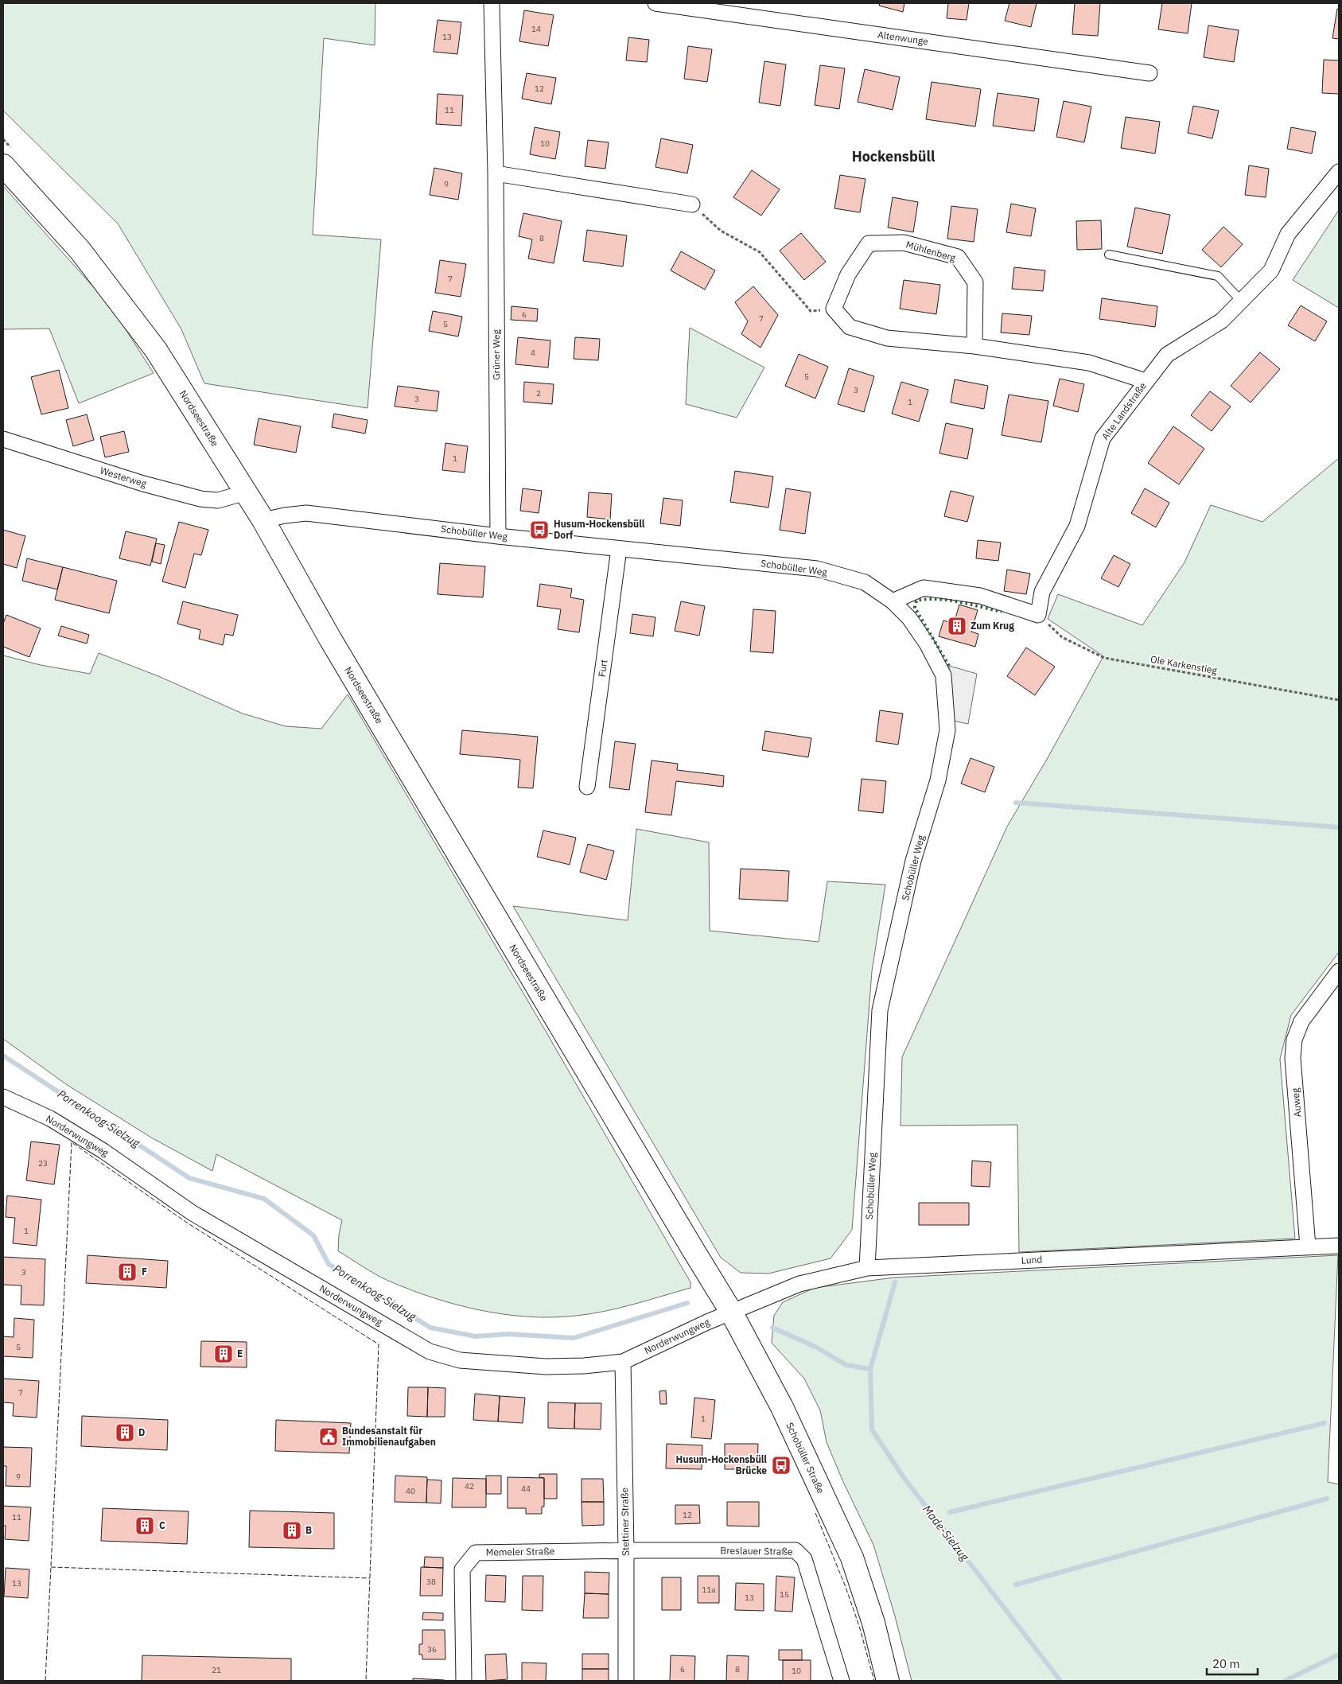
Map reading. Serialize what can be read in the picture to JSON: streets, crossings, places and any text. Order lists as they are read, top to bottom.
{
  "streets": {
    "main road": ["Nordseestraße", "Schobüller Straße"],
    "street": [
      "Altenwunge",
      "Mühlenberg",
      "Grüner Weg",
      "Alte Landstraße",
      "Westerweg",
      "Schobüller Weg",
      "Furt",
      "Auweg",
      "Norderwungweg",
      "Lund",
      "Stettiner Straße",
      "Breslauer Straße",
      "Memeler Straße"
    ],
    "path": ["Ole Karkenstieg"]
  },
  "crossings": [
    ["Grüner Weg", "Schobüller Weg"],
    ["Alte Landstraße", "Ole Karkenstieg"],
    ["Nordseestraße", "Westerweg"],
    ["Nordseestraße", "Schobüller Weg"],
    ["Nordseestraße", "Schobüller Straße"],
    ["Schobüller Weg", "Furt"],
    ["Schobüller Weg", "Lund"],
    ["Auweg", "Lund"],
    ["Norderwungweg", "Lund"],
    ["Norderwungweg", "Schobüller Straße"],
    ["Norderwungweg", "Stettiner Straße"],
    ["Lund", "Schobüller Straße"],
    ["Stettiner Straße", "Breslauer Straße"],
    ["Stettiner Straße", "Memeler Straße"],
    ["Breslauer Straße", "Memeler Straße"]
  ],
  "districts": ["Hockensbüll"],
  "water": ["Porrenkoog-Sielzug", "Made-Sielzug"],
  "places": {
    "bus stop": ["Husum-Hockensbüll Dorf", "Husum-Hockensbüll Brücke"],
    "building": [
      "Zum Krug",
      "F",
      "E",
      "D",
      "C",
      "B"
    ],
    "public building": ["Bundesanstalt für Immobilienaufgaben"]
  },
  "house_numbers": [
    "14",
    "13",
    "12",
    "11",
    "10",
    "9",
    "8",
    "7",
    "6",
    "7",
    "5",
    "4",
    "5",
    "3",
    "2",
    "3",
    "1",
    "1",
    "23",
    "1",
    "3",
    "5",
    "7",
    "1",
    "9",
    "42",
    "44",
    "40",
    "12",
    "11",
    "38",
    "13",
    "11a",
    "15",
    "13",
    "36",
    "6",
    "8",
    "21",
    "10"
  ],
  "scale_bar": "20 m"
}
